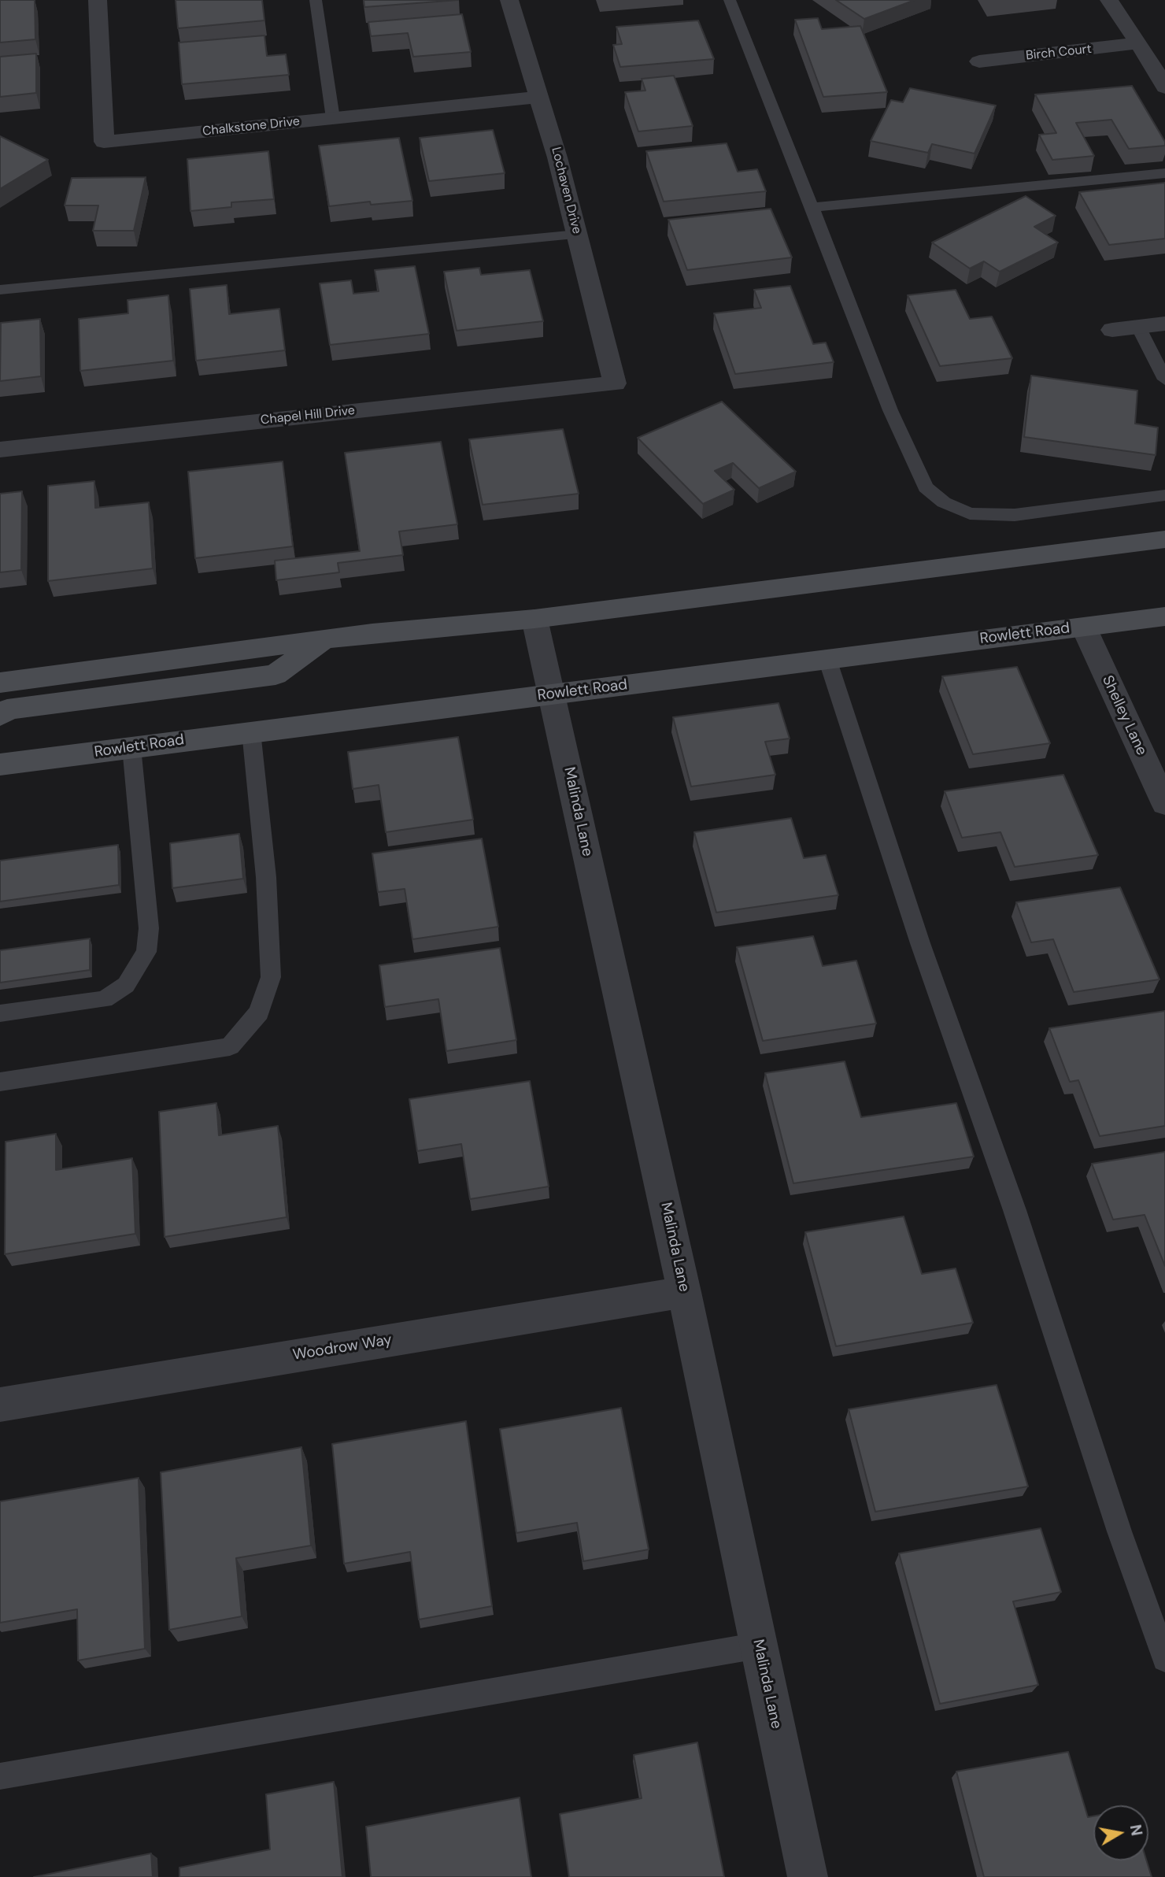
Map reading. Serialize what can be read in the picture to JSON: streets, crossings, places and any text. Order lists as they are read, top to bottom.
{
  "streets": {
    "main road": ["Rowlett Road"],
    "street": [
      "Birch Court",
      "Chalkstone Drive",
      "Lochaven Drive",
      "Chapel Hill Drive",
      "Shelley Lane",
      "Malinda Lane",
      "Woodrow Way"
    ]
  },
  "crossings": [
    ["Chalkstone Drive", "Lochaven Drive"],
    ["Lochaven Drive", "Chapel Hill Drive"],
    ["Rowlett Road", "Shelley Lane"],
    ["Rowlett Road", "Malinda Lane"],
    ["Malinda Lane", "Woodrow Way"]
  ],
  "north": "right"
}
